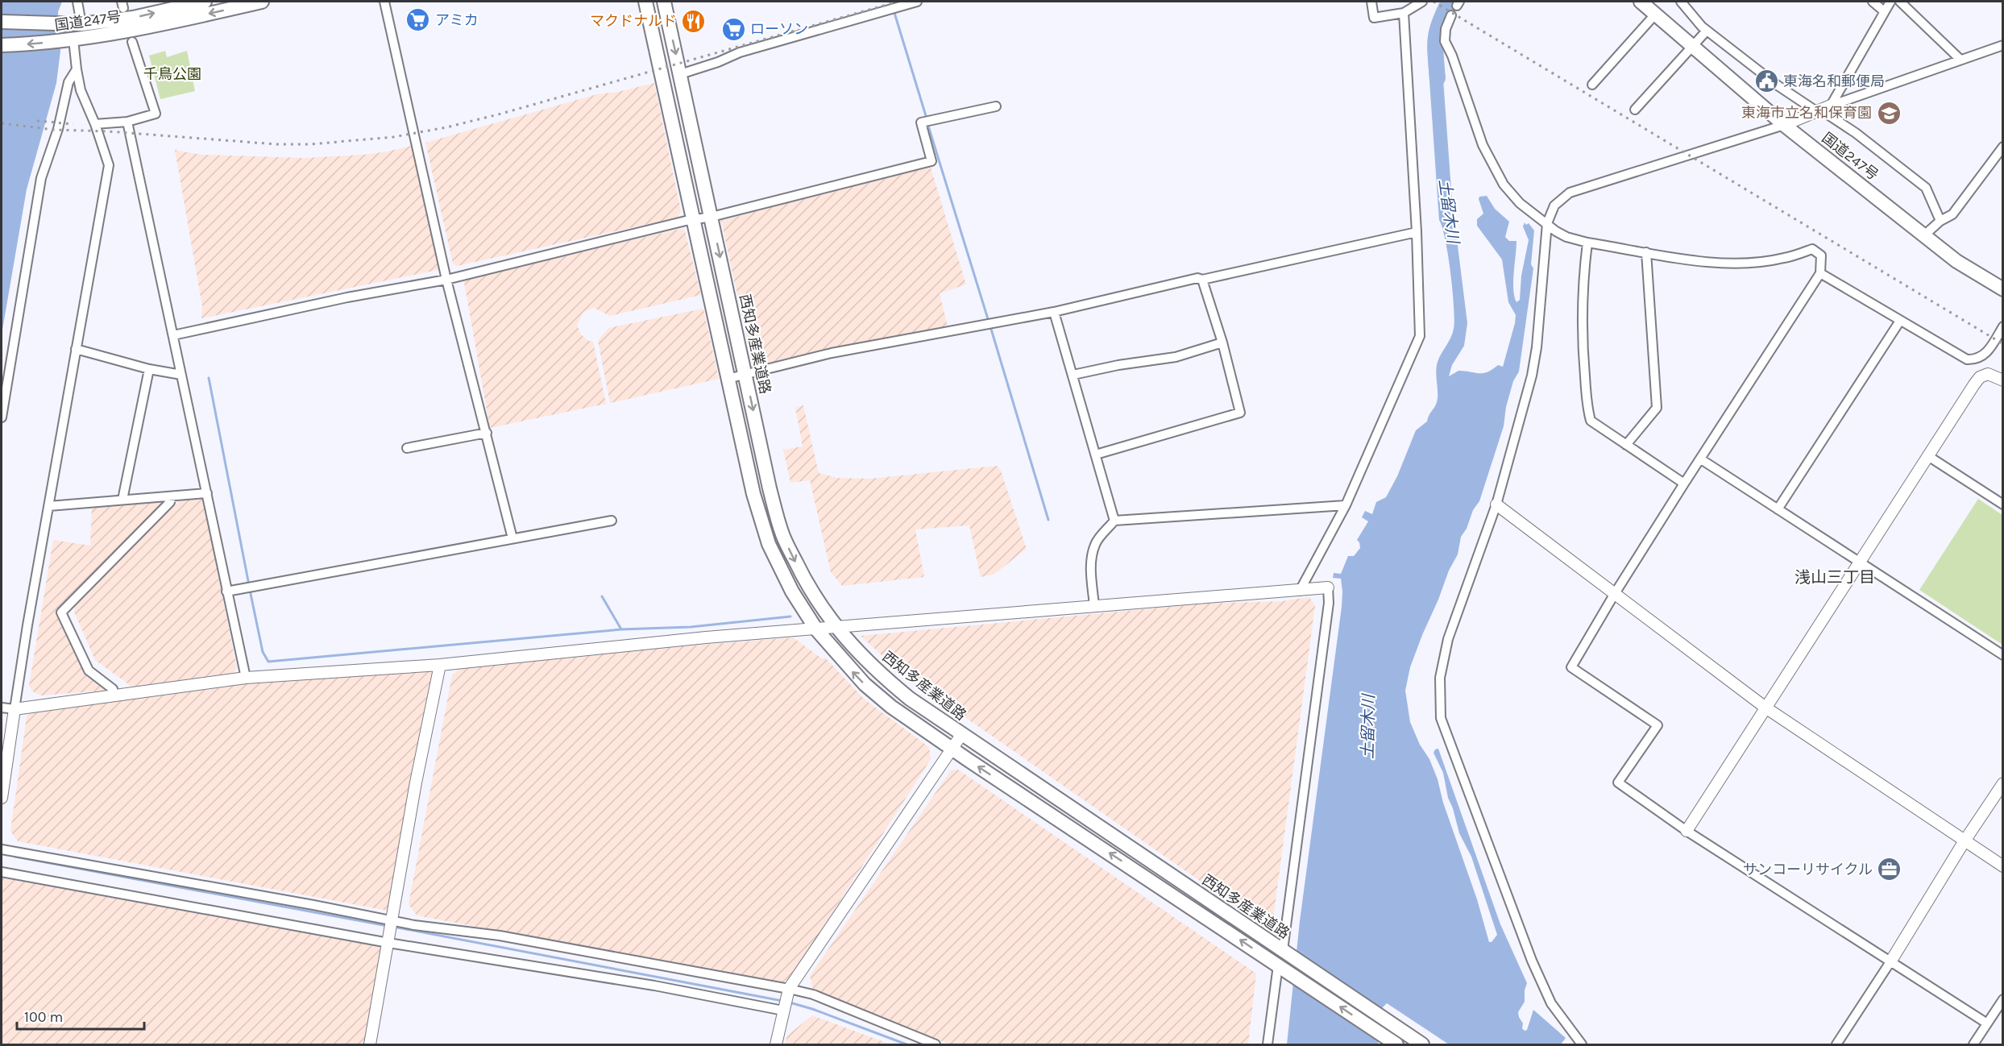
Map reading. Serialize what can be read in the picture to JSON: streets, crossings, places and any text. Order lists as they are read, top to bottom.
{
  "streets": {
    "highway": ["国道247号", "西知多産業道路"]
  },
  "districts": ["浅山三丁目"],
  "water": ["土留木川"],
  "parks": ["千鳥公園"],
  "places": {
    "supermarket": ["アミカ", "ローソン"],
    "restaurant": ["マクドナルド"],
    "public building": ["東海名和郵便局"],
    "school or university": ["東海市立名和保育園"],
    "office": ["サンコーリサイクル"]
  },
  "scale_bar": "100 m"
}
